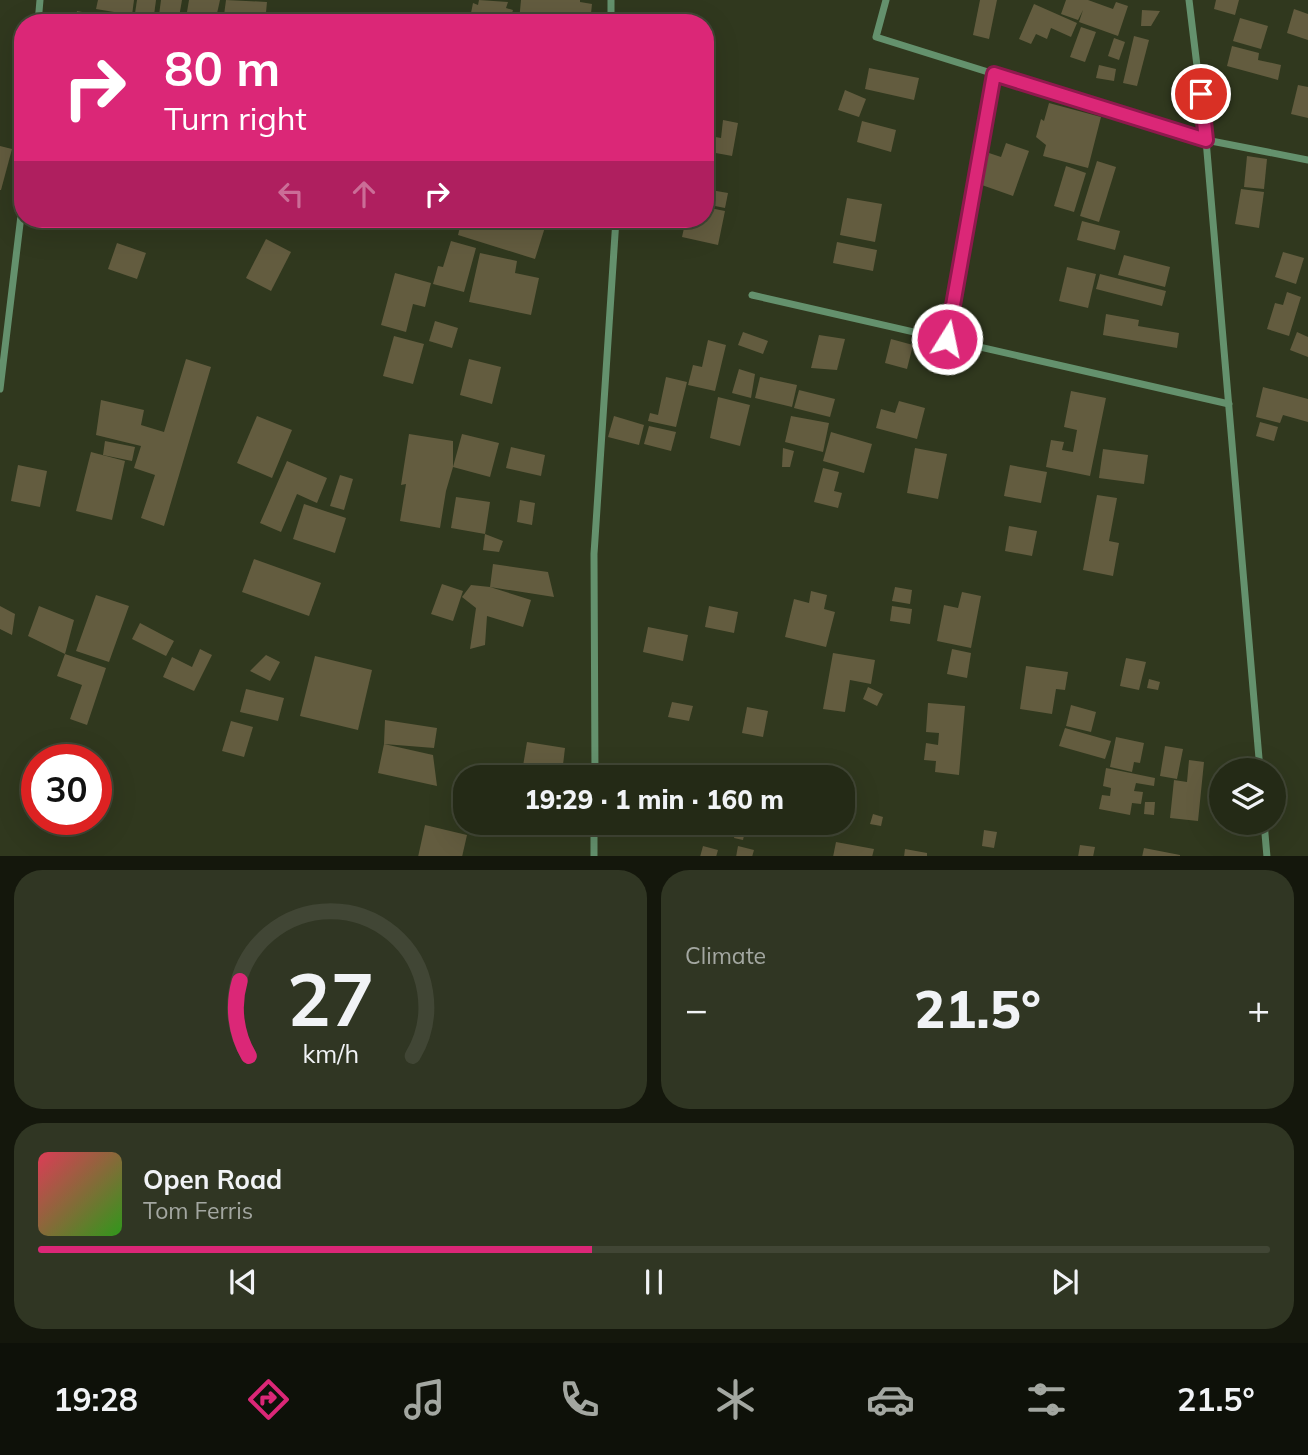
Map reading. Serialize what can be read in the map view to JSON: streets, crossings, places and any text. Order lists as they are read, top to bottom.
{
  "page": {
    "turn": ["80 m", "Turn right"],
    "limit": "30",
    "trip": "19:29 · 1 min · 160 m",
    "tile": "Climate",
    "heat": ["−", "21.5°", "+"],
    "song": ["Open Road", "Tom Ferris"],
    "tabs": ["19:28", "21.5°"],
    "gauge": ["27", "km/h"]
  }
}
